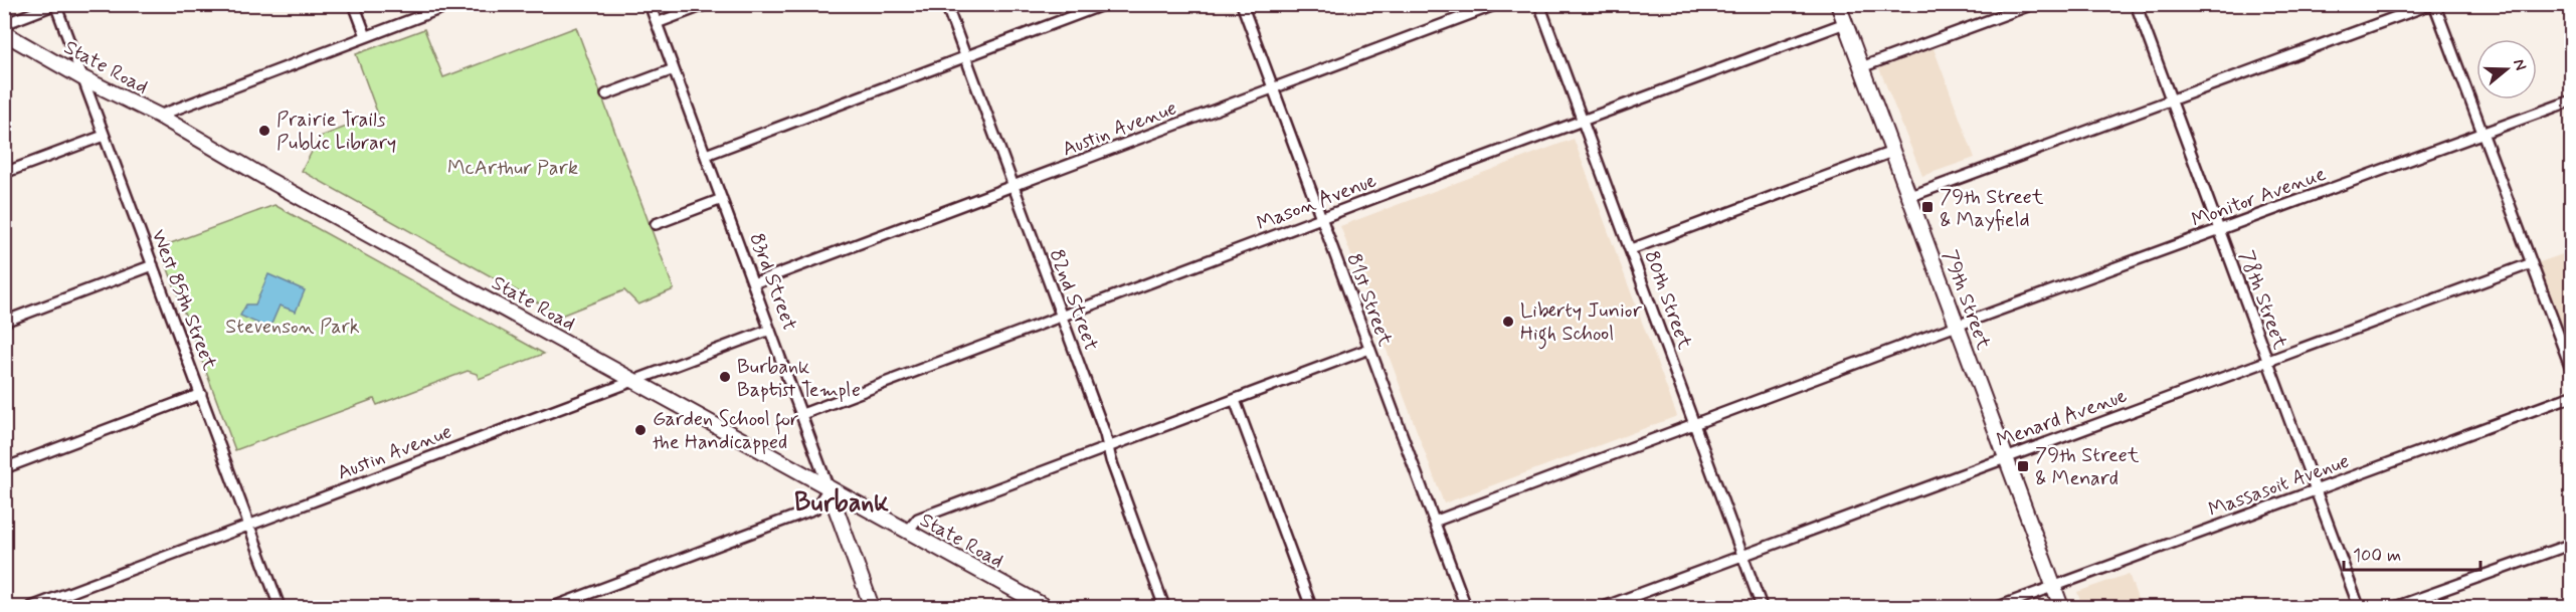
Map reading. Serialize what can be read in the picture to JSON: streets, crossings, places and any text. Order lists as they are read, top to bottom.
{
  "streets": {
    "street": [
      "State Road",
      "Austin Avenue",
      "Monitor Avenue",
      "Mason Avenue",
      "83rd Street",
      "West 85th Street",
      "82nd Street",
      "81st Street",
      "80th Street",
      "79th Street",
      "78th Street",
      "Menard Avenue",
      "Massasoit Avenue"
    ]
  },
  "crossings": [
    ["State Road", "Austin Avenue"],
    ["State Road", "83rd Street"],
    ["State Road", "West 85th Street"],
    ["Austin Avenue", "83rd Street"],
    ["Austin Avenue", "West 85th Street"],
    ["Austin Avenue", "82nd Street"],
    ["Austin Avenue", "81st Street"],
    ["Monitor Avenue", "81st Street"],
    ["Monitor Avenue", "80th Street"],
    ["Monitor Avenue", "79th Street"],
    ["Monitor Avenue", "78th Street"],
    ["Mason Avenue", "83rd Street"],
    ["Mason Avenue", "82nd Street"],
    ["Mason Avenue", "81st Street"],
    ["Mason Avenue", "80th Street"],
    ["Mason Avenue", "79th Street"],
    ["80th Street", "Menard Avenue"],
    ["79th Street", "Menard Avenue"],
    ["79th Street", "Massasoit Avenue"],
    ["78th Street", "Menard Avenue"],
    ["78th Street", "Massasoit Avenue"]
  ],
  "districts": ["Burbank"],
  "parks": ["McArthur Park", "Stevenson Park"],
  "places": {
    "other": [
      "Prairie Trails Public Library",
      "Liberty Junior High School",
      "Burbank Baptist Temple",
      "Garden School for the Handicapped"
    ],
    "transit": ["79th Street & Mayfield", "79th Street & Menard"]
  },
  "scale_bar": "100 m",
  "north": "right"
}
